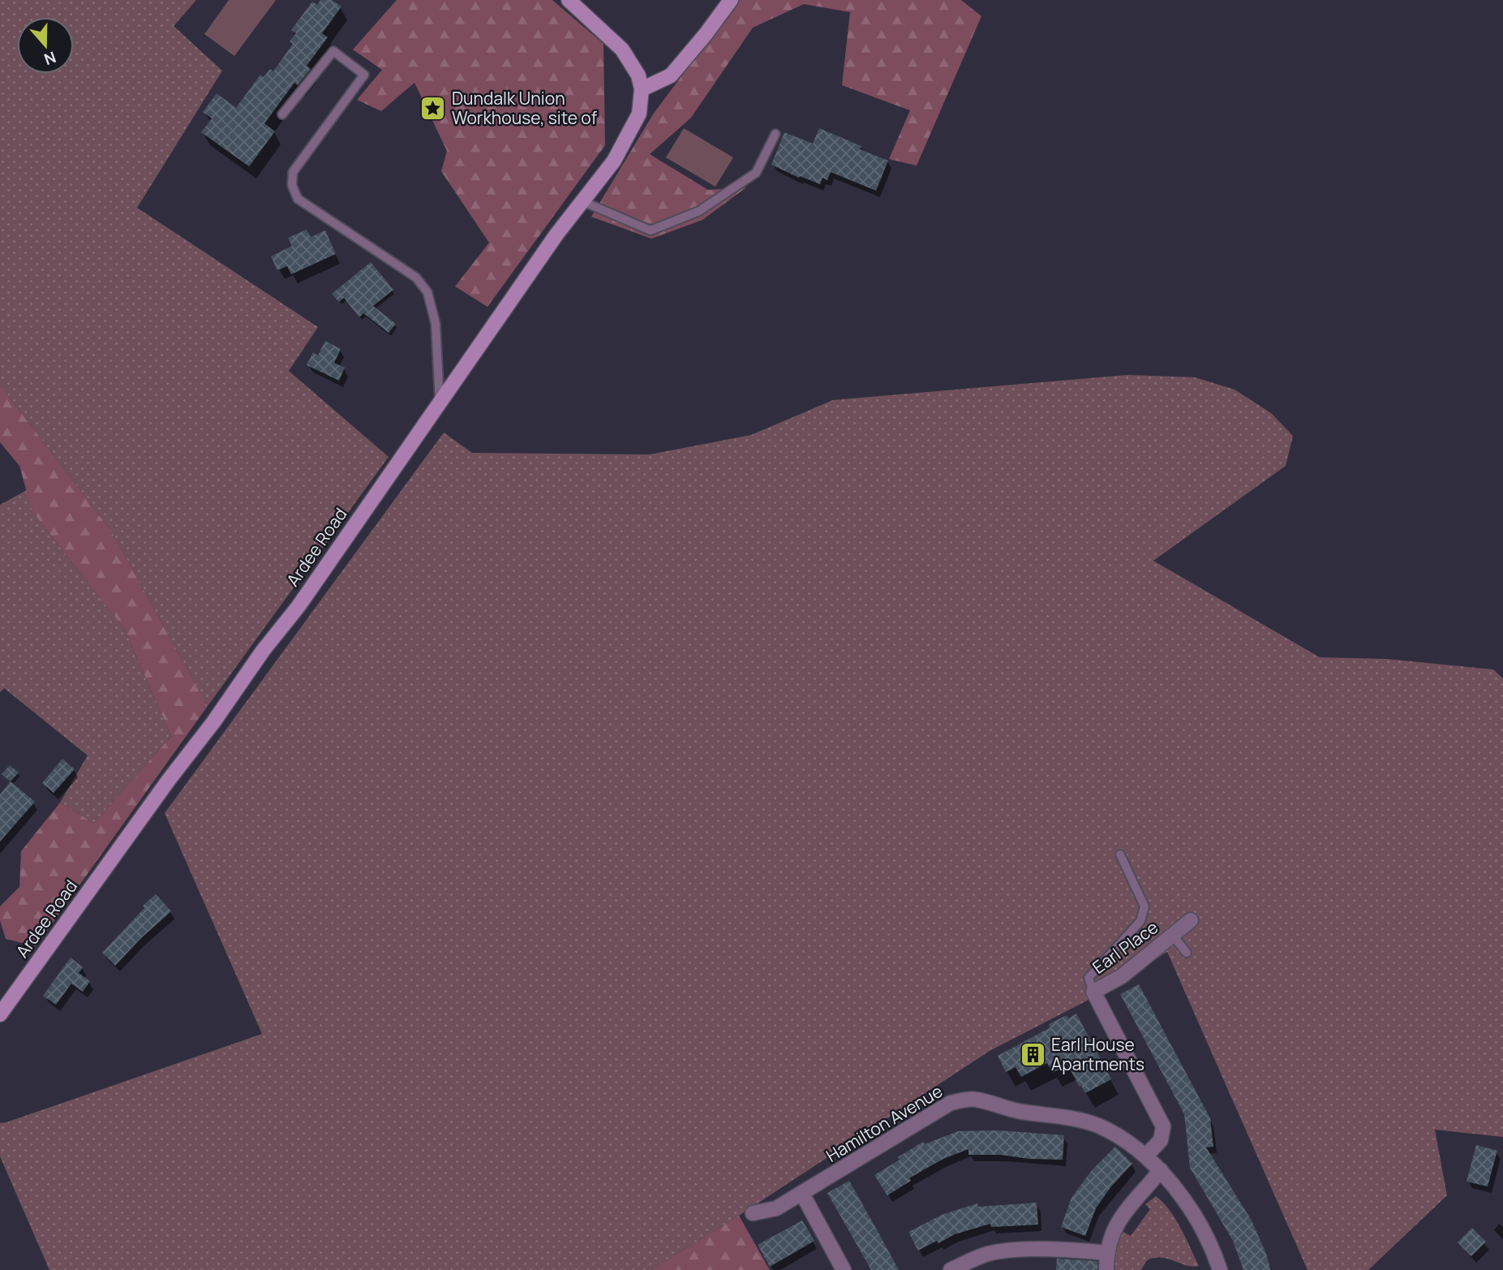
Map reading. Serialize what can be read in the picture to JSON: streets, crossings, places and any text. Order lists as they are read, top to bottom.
{
  "streets": {
    "main road": ["Ardee Road"],
    "street": ["Earl Place", "Hamilton Avenue"]
  },
  "crossings": [
    ["Earl Place", "Hamilton Avenue"]
  ],
  "places": {
    "place": ["Dundalk Union Workhouse, site of"],
    "building": ["Earl House Apartments"]
  },
  "north": "bottom"
}
